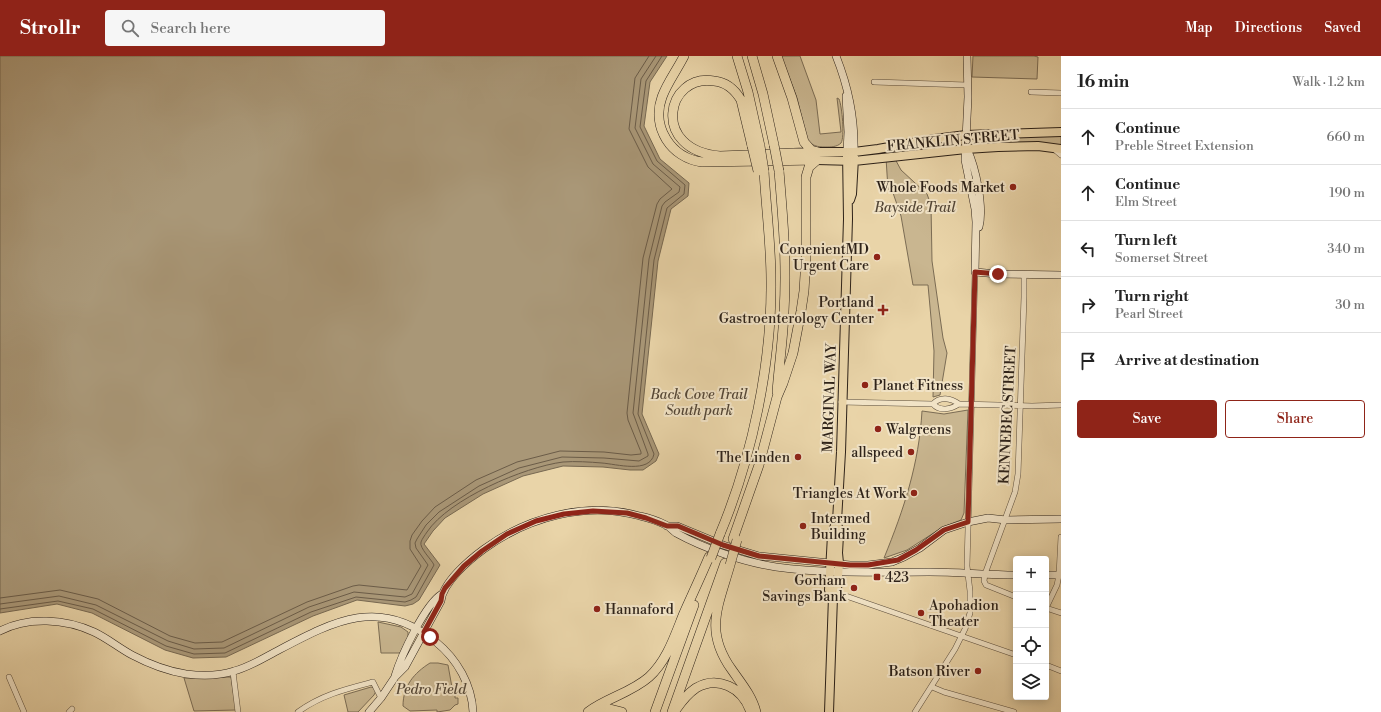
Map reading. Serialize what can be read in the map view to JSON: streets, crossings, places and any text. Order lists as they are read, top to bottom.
{
  "streets": {
    "main road": ["FRANKLIN STREET", "MARGINAL WAY"],
    "street": ["KENNEBEC STREET"]
  },
  "crossings": [
    ["FRANKLIN STREET", "MARGINAL WAY"]
  ],
  "parks": ["Bayside Trail", "Back Cove Trail South park", "Pedro Field"],
  "places": {
    "other": [
      "Whole Foods Market",
      "ConenientMD Urgent Care",
      "Planet Fitness",
      "Walgreens",
      "allspeed",
      "The Linden",
      "Triangles At Work",
      "Intermed Building",
      "Gorham Savings Bank",
      "Hannaford",
      "Apohadion Theater",
      "Batson River"
    ],
    "health": ["Portland Gastroenterology Center"],
    "transit": ["423"]
  },
  "page": {
    "header": "Strollr",
    "search": "Search here",
    "nav": ["Map", "Directions", "Saved"],
    "heading": ["16 min", "Walk · 1.2 km"],
    "list": [
      ["Continue", "Preble Street Extension", "660 m"],
      ["Continue", "Elm Street", "190 m"],
      ["Turn left", "Somerset Street", "340 m"],
      ["Turn right", "Pearl Street", "30 m"],
      "Arrive at destination"
    ],
    "buttons": ["Save", "Share"],
    "map_buttons": ["+", "−"]
  }
}
